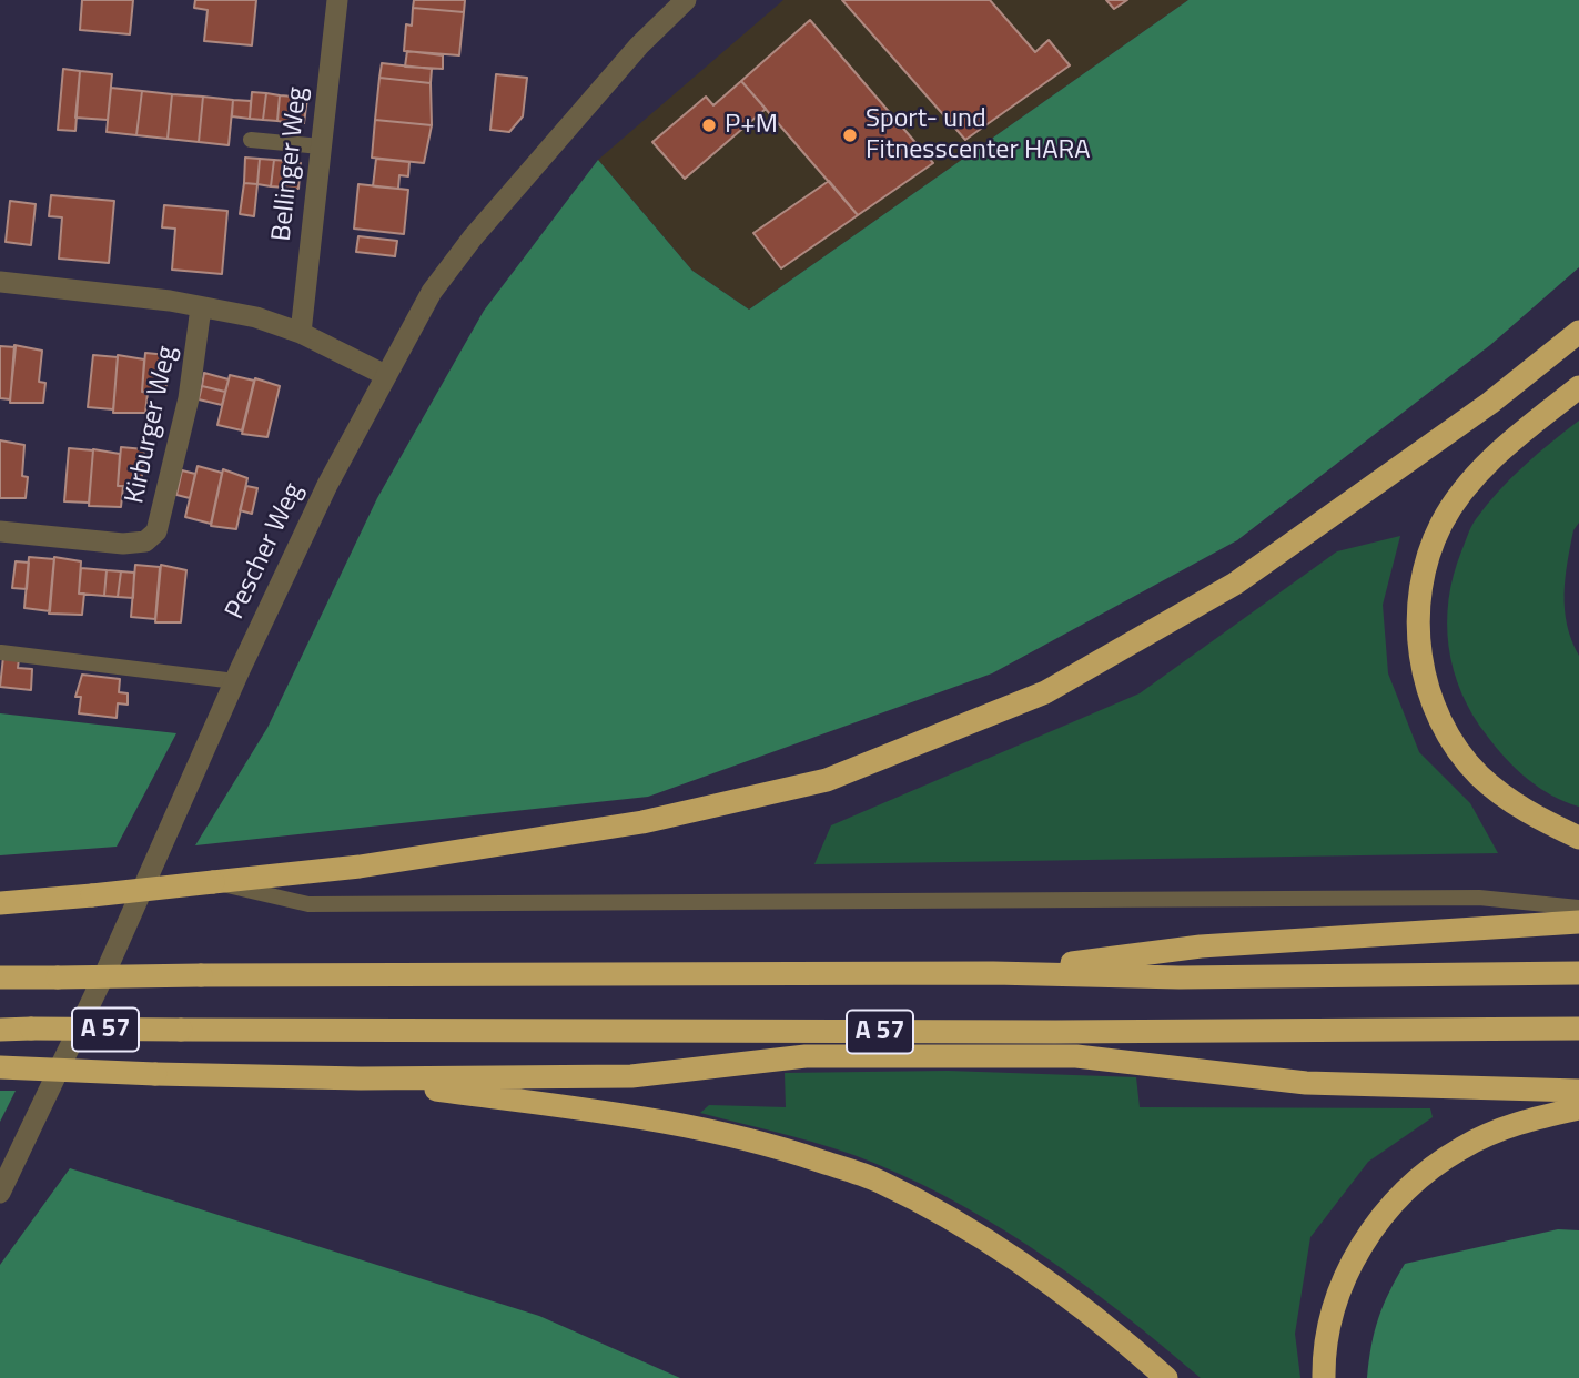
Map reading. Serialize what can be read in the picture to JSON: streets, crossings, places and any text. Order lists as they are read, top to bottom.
{
  "streets": {
    "highway": ["A 57"],
    "street": ["Bellinger Weg", "Kirburger Weg", "Pescher Weg"]
  },
  "places": ["P+M", "Sport- und Fitnesscenter HARA"]
}
